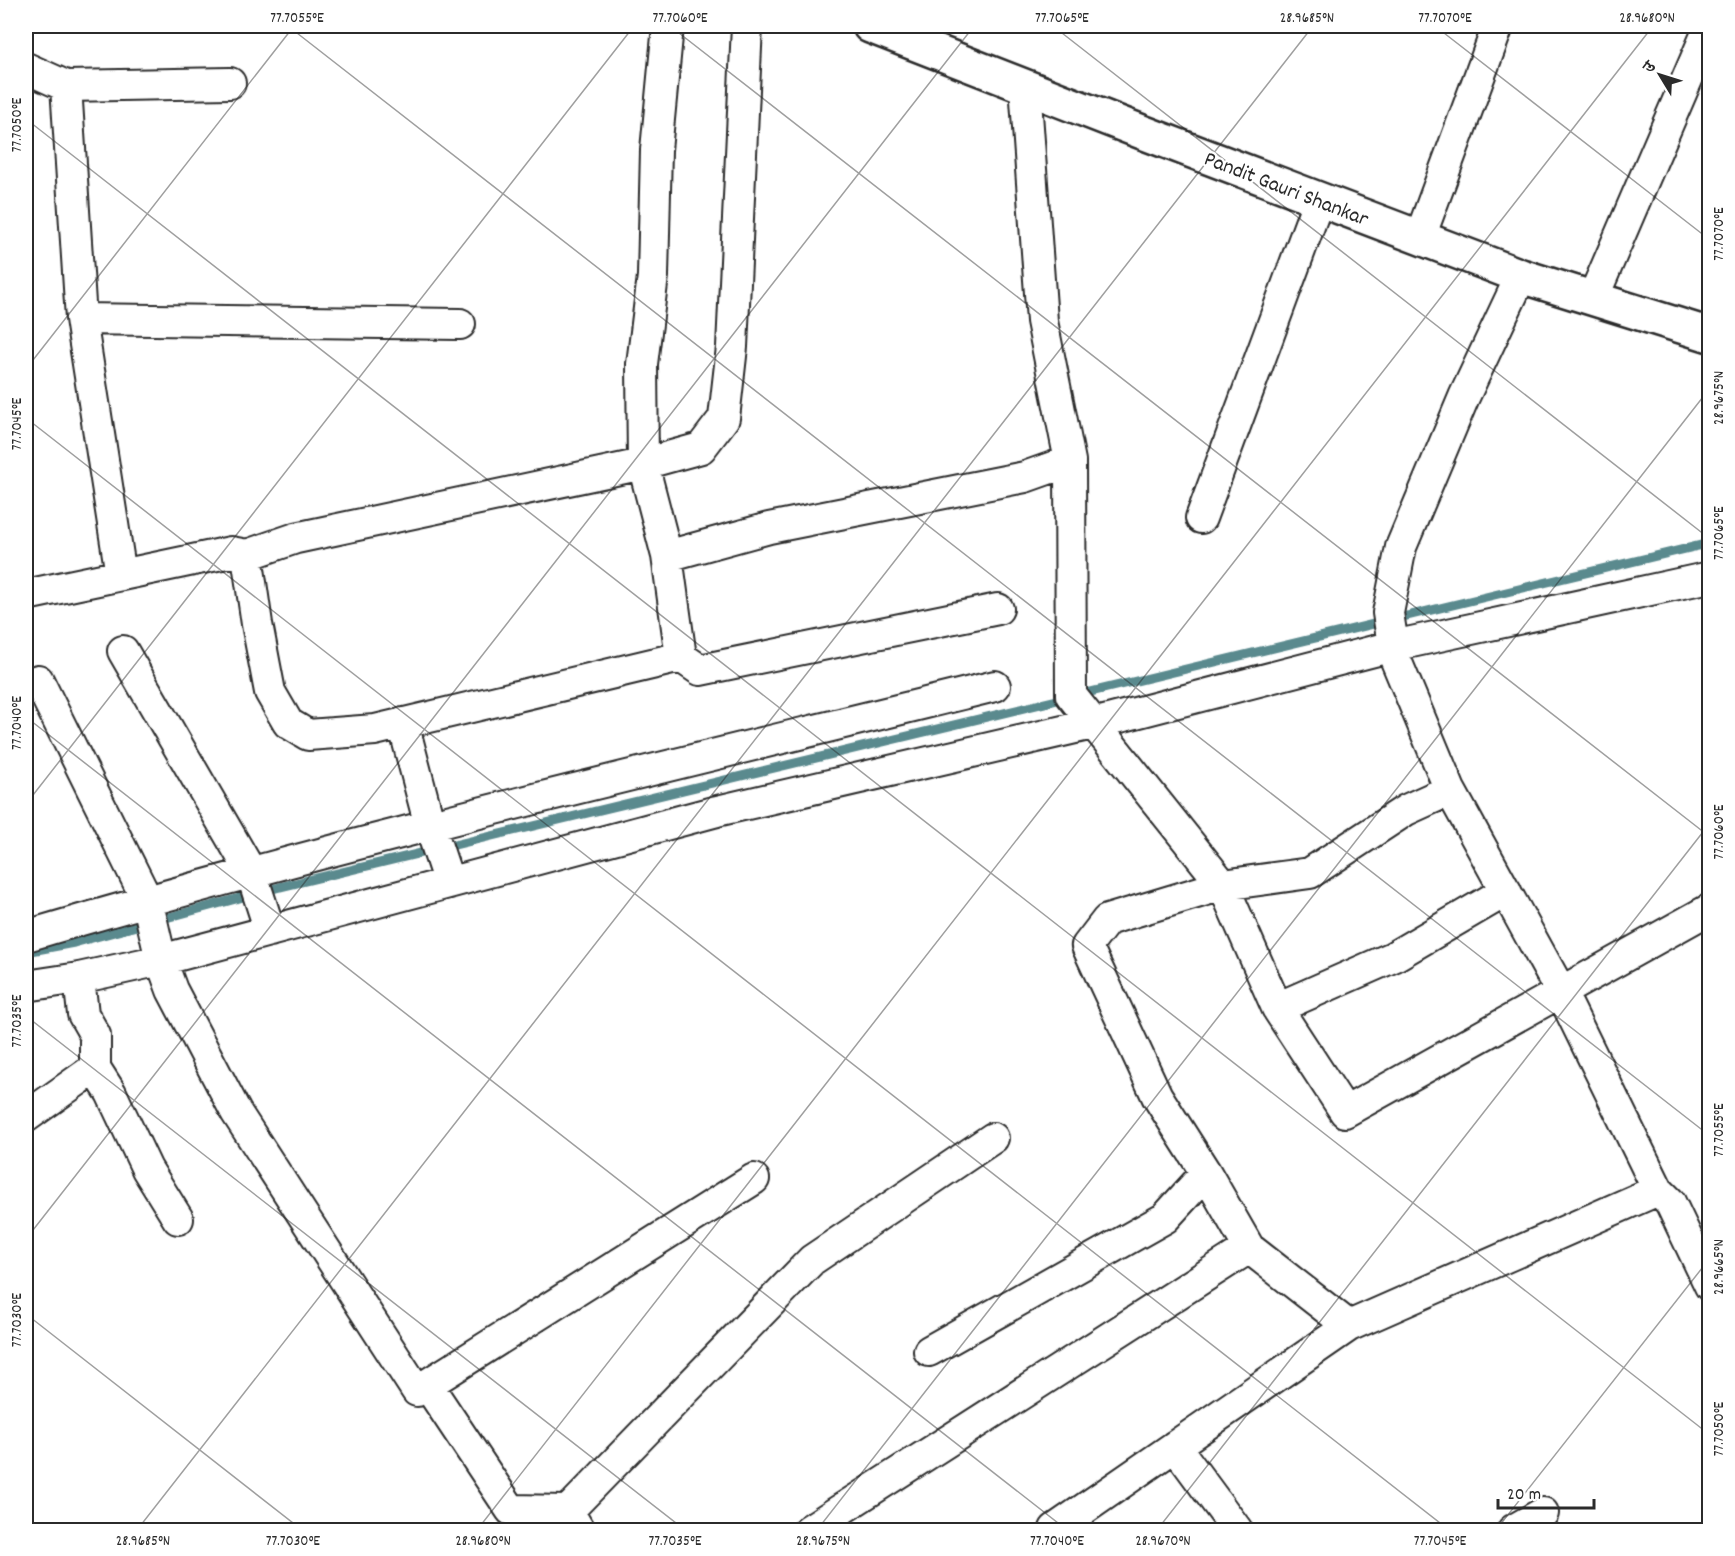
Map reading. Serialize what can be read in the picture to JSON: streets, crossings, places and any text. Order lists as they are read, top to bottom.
{
  "streets": {
    "street": ["Pandit Gauri Shankar"]
  },
  "scale_bar": "20 m",
  "north": "top left",
  "coordinates": [
    "77.7055°E",
    "77.7060°E",
    "77.7065°E",
    "28.9685°N",
    "77.7070°E",
    "28.9680°N",
    "77.7050°E",
    "28.9675°N",
    "77.7045°E",
    "77.7040°E",
    "77.7035°E",
    "28.9665°N",
    "77.7030°E",
    "28.9670°N"
  ]
}
